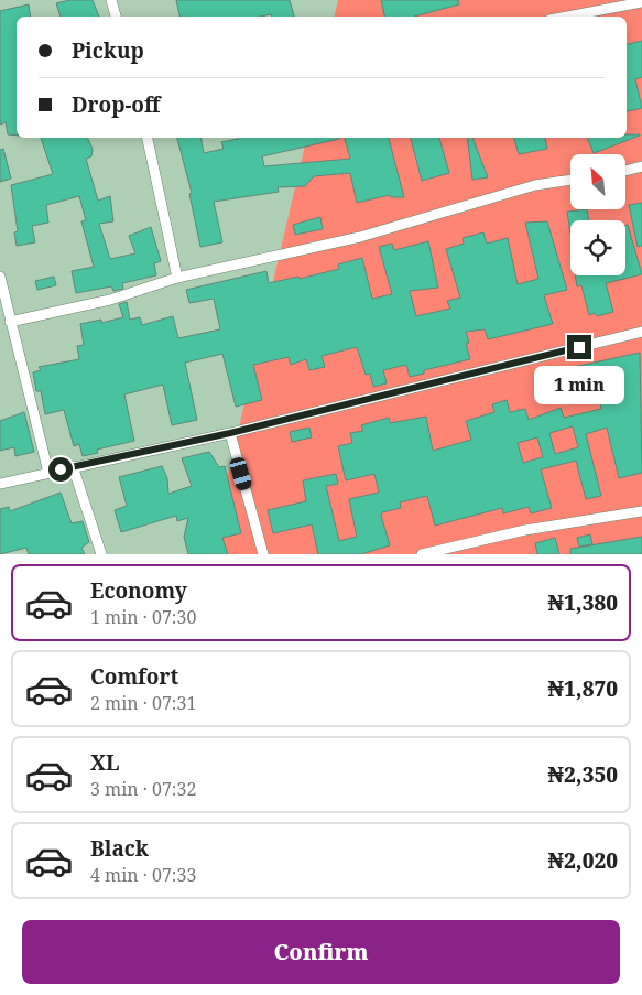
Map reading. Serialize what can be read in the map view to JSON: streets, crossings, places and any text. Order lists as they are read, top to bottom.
{
  "north": "top left",
  "page": {
    "banner": ["Pickup", "Drop-off"],
    "bubble": "1 min",
    "list": [
      {
        "name": "Economy",
        "note": "1 min · 07:30",
        "value": "₦1,380"
      },
      {
        "name": "Comfort",
        "note": "2 min · 07:31",
        "value": "₦1,870"
      },
      {
        "name": "XL",
        "note": "3 min · 07:32",
        "value": "₦2,350"
      },
      {
        "name": "Black",
        "note": "4 min · 07:33",
        "value": "₦2,020"
      }
    ],
    "buttons": "Confirm"
  }
}
